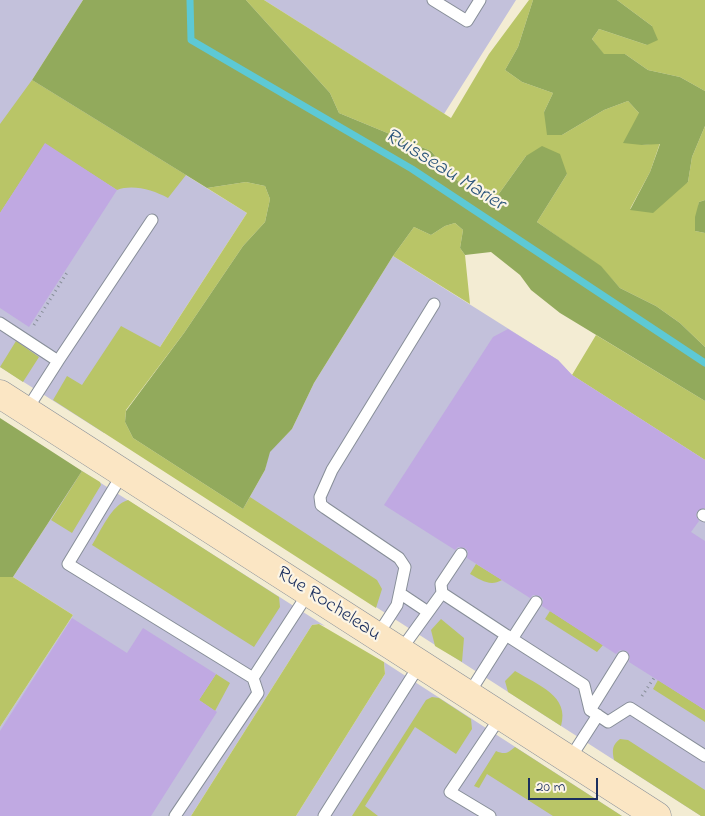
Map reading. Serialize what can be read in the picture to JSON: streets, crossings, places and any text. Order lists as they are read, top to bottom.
{
  "streets": {
    "street": ["Rue Rocheleau"]
  },
  "water": ["Ruisseau Marier"],
  "scale_bar": "20 m"
}
